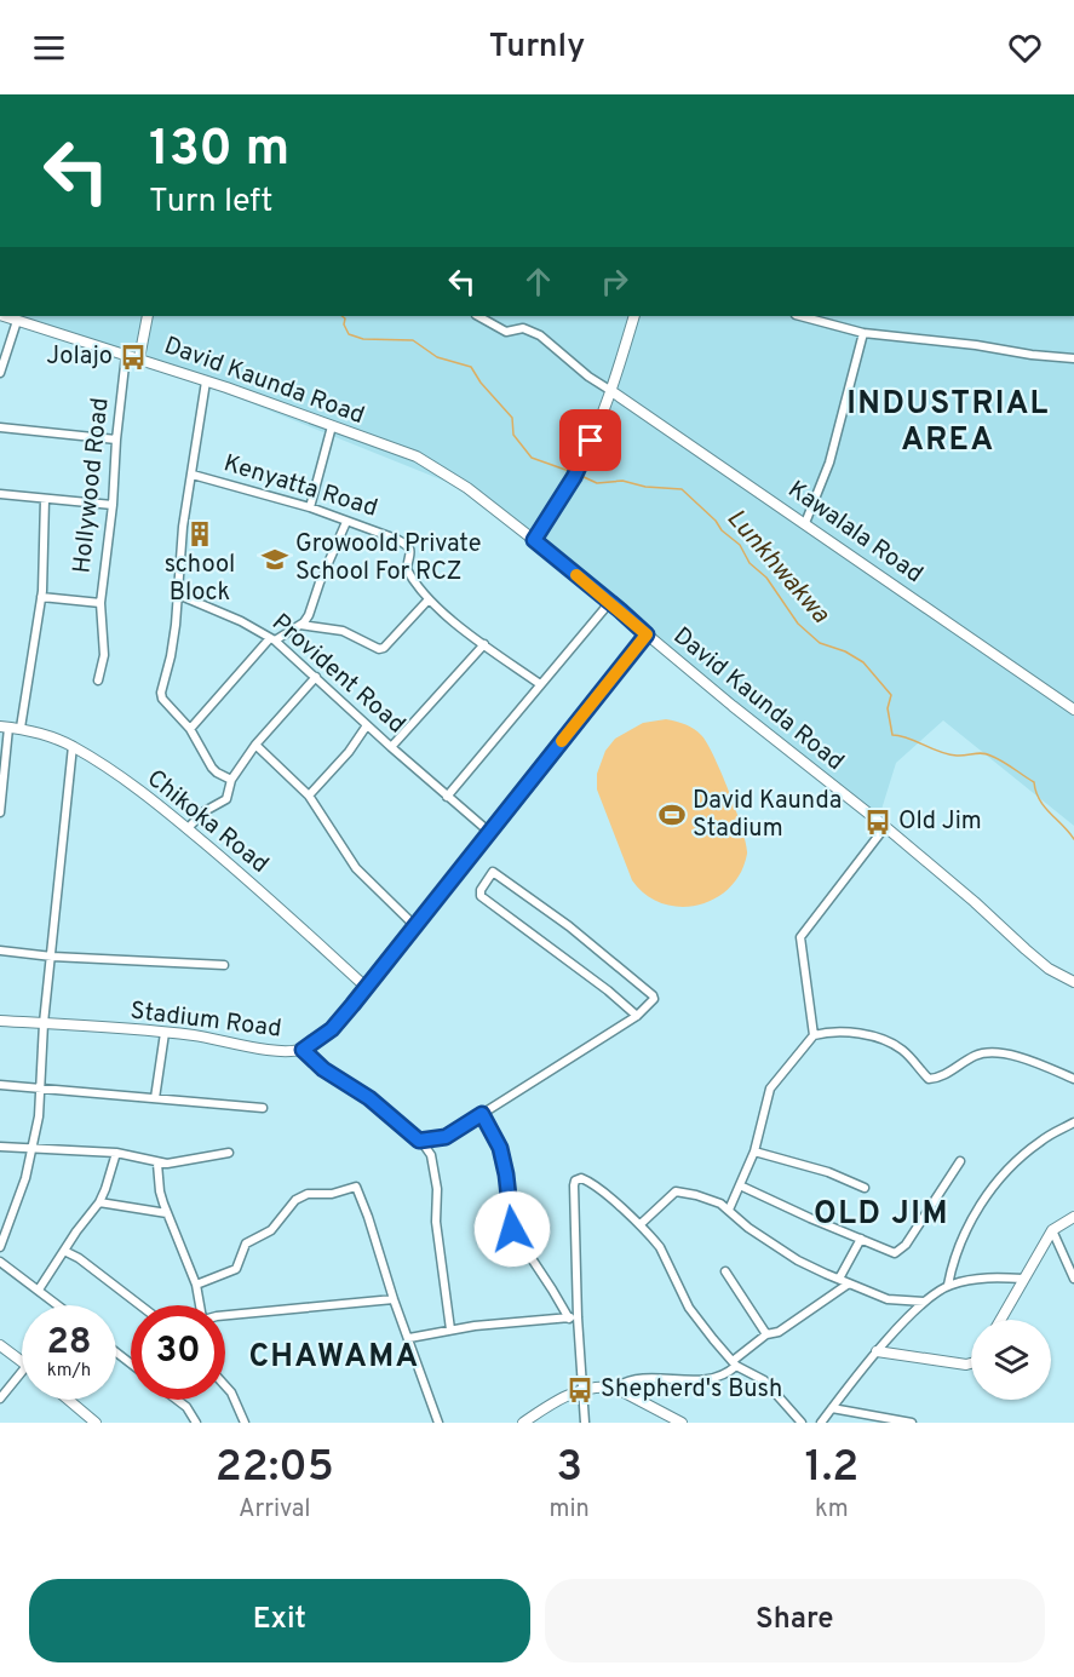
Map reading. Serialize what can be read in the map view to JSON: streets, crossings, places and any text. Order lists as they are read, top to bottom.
{
  "streets": {
    "street": [
      "David Kaunda Road",
      "Hollywood Road",
      "Kenyatta Road",
      "Kawalala Road",
      "Provident Road",
      "Chikoka Road",
      "Stadium Road"
    ]
  },
  "crossings": [
    ["David Kaunda Road", "Hollywood Road"],
    ["David Kaunda Road", "Stadium Road"],
    ["Provident Road", "Stadium Road"],
    ["Chikoka Road", "Stadium Road"]
  ],
  "districts": ["INDUSTRIAL AREA", "OLD JIM", "CHAWAMA"],
  "water": ["Lunkhwakwa"],
  "places": {
    "bus stop": ["Jolajo", "Old Jim", "Shepherd's Bush"],
    "building": ["school Block"],
    "school or university": ["Growoold Private School For RCZ"],
    "sports": ["David Kaunda Stadium"]
  },
  "page": {
    "header": "Turnly",
    "turn": ["130 m", "Turn left"],
    "speed": "28 km/h",
    "limit": "30",
    "eta": [
      "22:05",
      "Arrival",
      "3",
      "min",
      "1.2",
      "km"
    ],
    "buttons": ["Exit", "Share"]
  }
}
